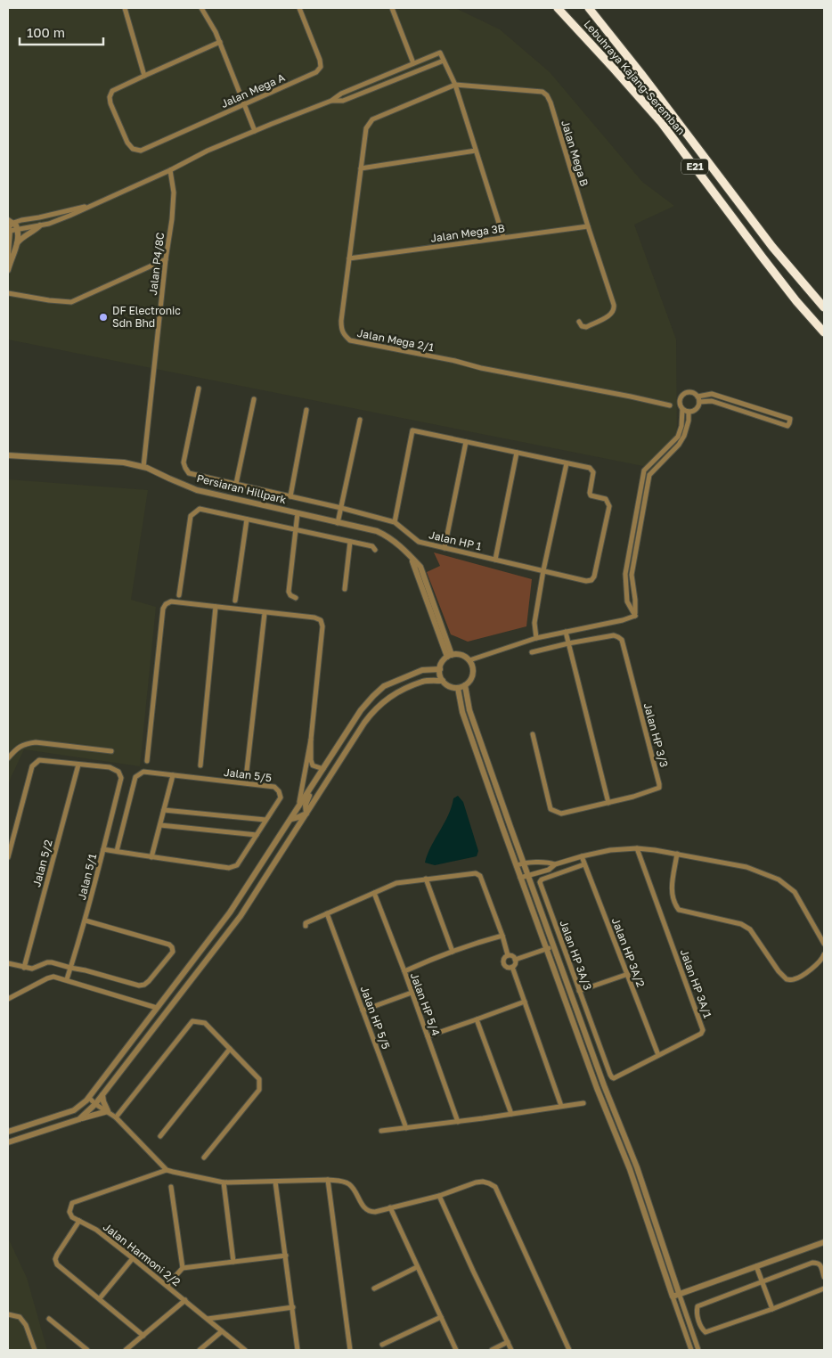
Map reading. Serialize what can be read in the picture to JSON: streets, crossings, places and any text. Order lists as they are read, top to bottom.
{
  "streets": {
    "highway": ["Lebuhraya Kajang-Seremban", "E21"],
    "street": [
      "Jalan Mega A",
      "Jalan Mega B",
      "Jalan Mega 3B",
      "Jalan P4/8C",
      "Jalan Mega 2/1",
      "Persiaran Hillpark",
      "Jalan HP 1",
      "Jalan HP 3/3",
      "Jalan 5/5",
      "Jalan 5/2",
      "Jalan 5/1",
      "Jalan HP 3A/2",
      "Jalan HP 3A/3",
      "Jalan HP 3A/1",
      "Jalan HP 5/4",
      "Jalan HP 5/5",
      "Jalan Harmoni 2/2"
    ]
  },
  "crossings": [
    ["Jalan Mega B", "Jalan Mega 3B"],
    ["Jalan Mega B", "Jalan Mega 2/1"],
    ["Jalan Mega 3B", "Jalan Mega 2/1"],
    ["Jalan P4/8C", "Persiaran Hillpark"],
    ["Jalan 5/5", "Jalan 5/1"],
    ["Jalan 5/2", "Jalan 5/1"],
    ["Jalan HP 3A/2", "Jalan HP 3A/3"],
    ["Jalan HP 3A/2", "Jalan HP 3A/1"],
    ["Jalan HP 3A/3", "Jalan HP 3A/1"]
  ],
  "places": ["DF Electronic Sdn Bhd"],
  "scale_bar": "100 m"
}
